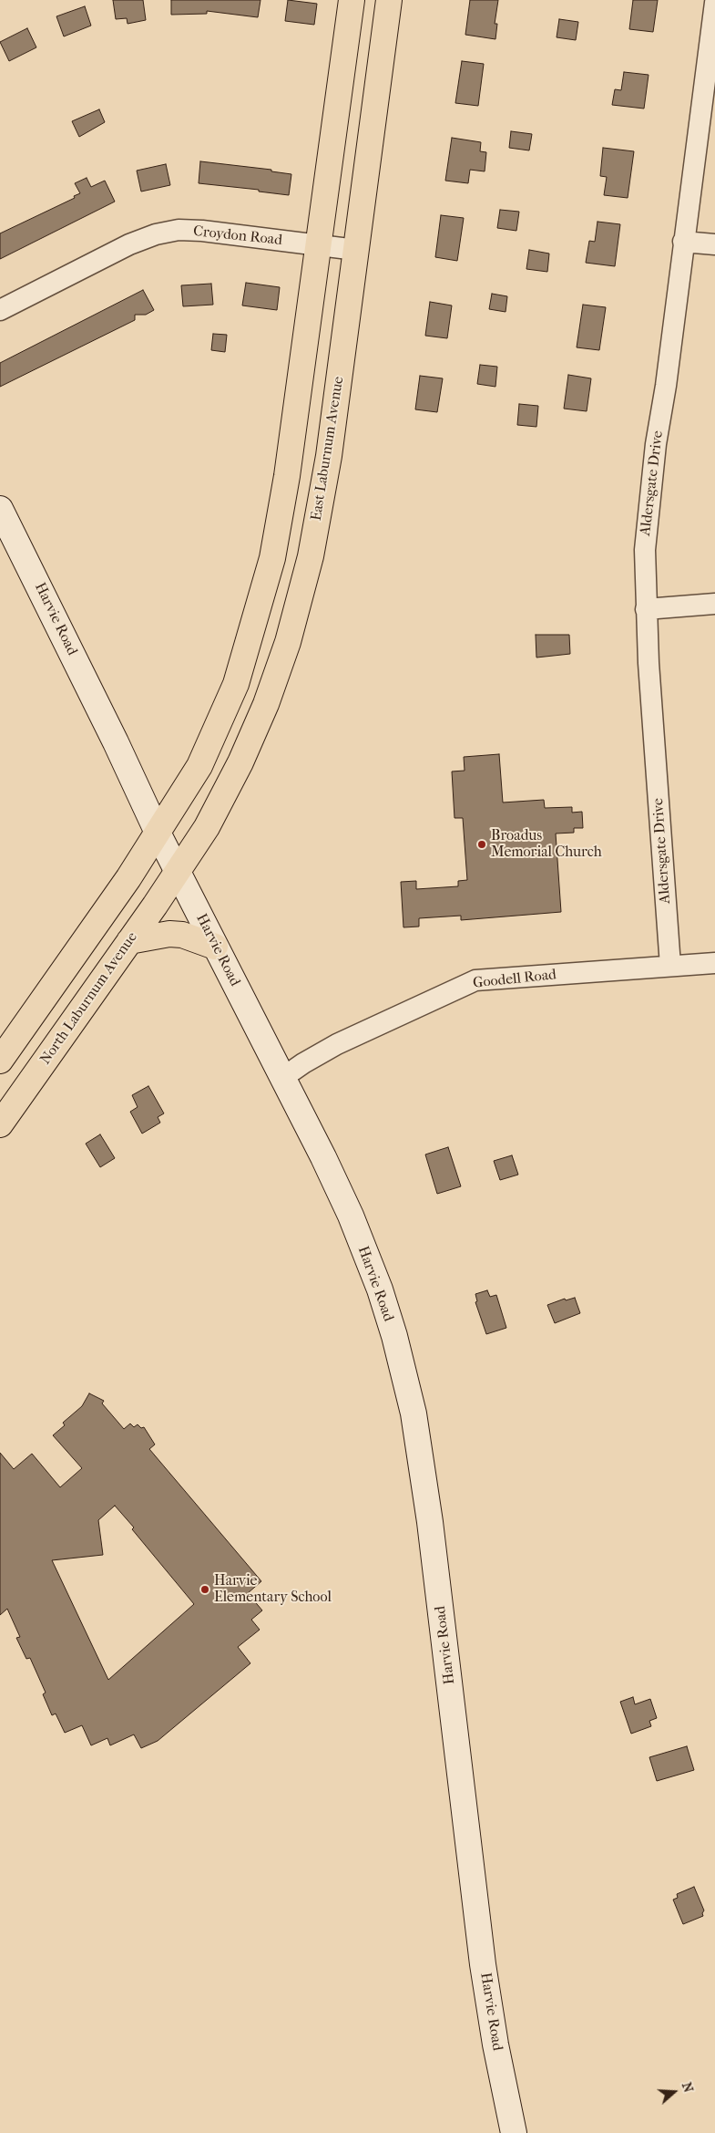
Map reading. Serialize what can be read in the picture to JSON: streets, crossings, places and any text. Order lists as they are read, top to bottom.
{
  "streets": {
    "main road": ["East Laburnum Avenue", "North Laburnum Avenue"],
    "street": [
      "Croydon Road",
      "Aldersgate Drive",
      "Harvie Road",
      "Goodell Road"
    ]
  },
  "crossings": [
    ["Croydon Road", "East Laburnum Avenue"],
    ["East Laburnum Avenue", "Harvie Road"],
    ["East Laburnum Avenue", "North Laburnum Avenue"],
    ["Aldersgate Drive", "Goodell Road"],
    ["Harvie Road", "Goodell Road"],
    ["Harvie Road", "North Laburnum Avenue"]
  ],
  "places": ["Broadus Memorial Church", "Harvie Elementary School"],
  "north": "right"
}
